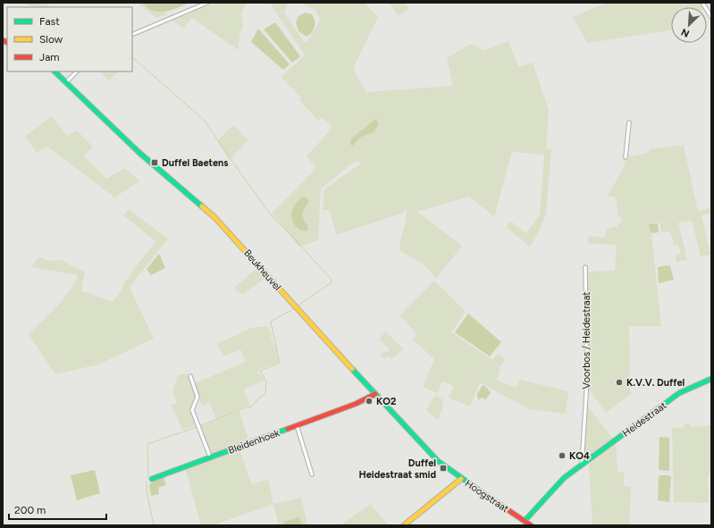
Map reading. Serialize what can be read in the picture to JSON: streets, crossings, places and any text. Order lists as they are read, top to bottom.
{
  "streets": {
    "street": [
      "Beukheuvel",
      "Voorbos / Heidestraat",
      "Heidestraat",
      "Bleidenhoek",
      "Hoogstraat"
    ]
  },
  "crossings": [
    ["Beukheuvel", "Bleidenhoek"],
    ["Beukheuvel", "Hoogstraat"],
    ["Voorbos / Heidestraat", "Heidestraat"],
    ["Heidestraat", "Hoogstraat"]
  ],
  "places": {
    "transit": ["Duffel Baetens", "Duffel Heidestraat smid"],
    "other": ["K.V.V. Duffel", "KO2", "KO4"]
  },
  "legend": ["Fast", "Slow", "Jam"],
  "scale_bar": "200 m",
  "north": "bottom left"
}
